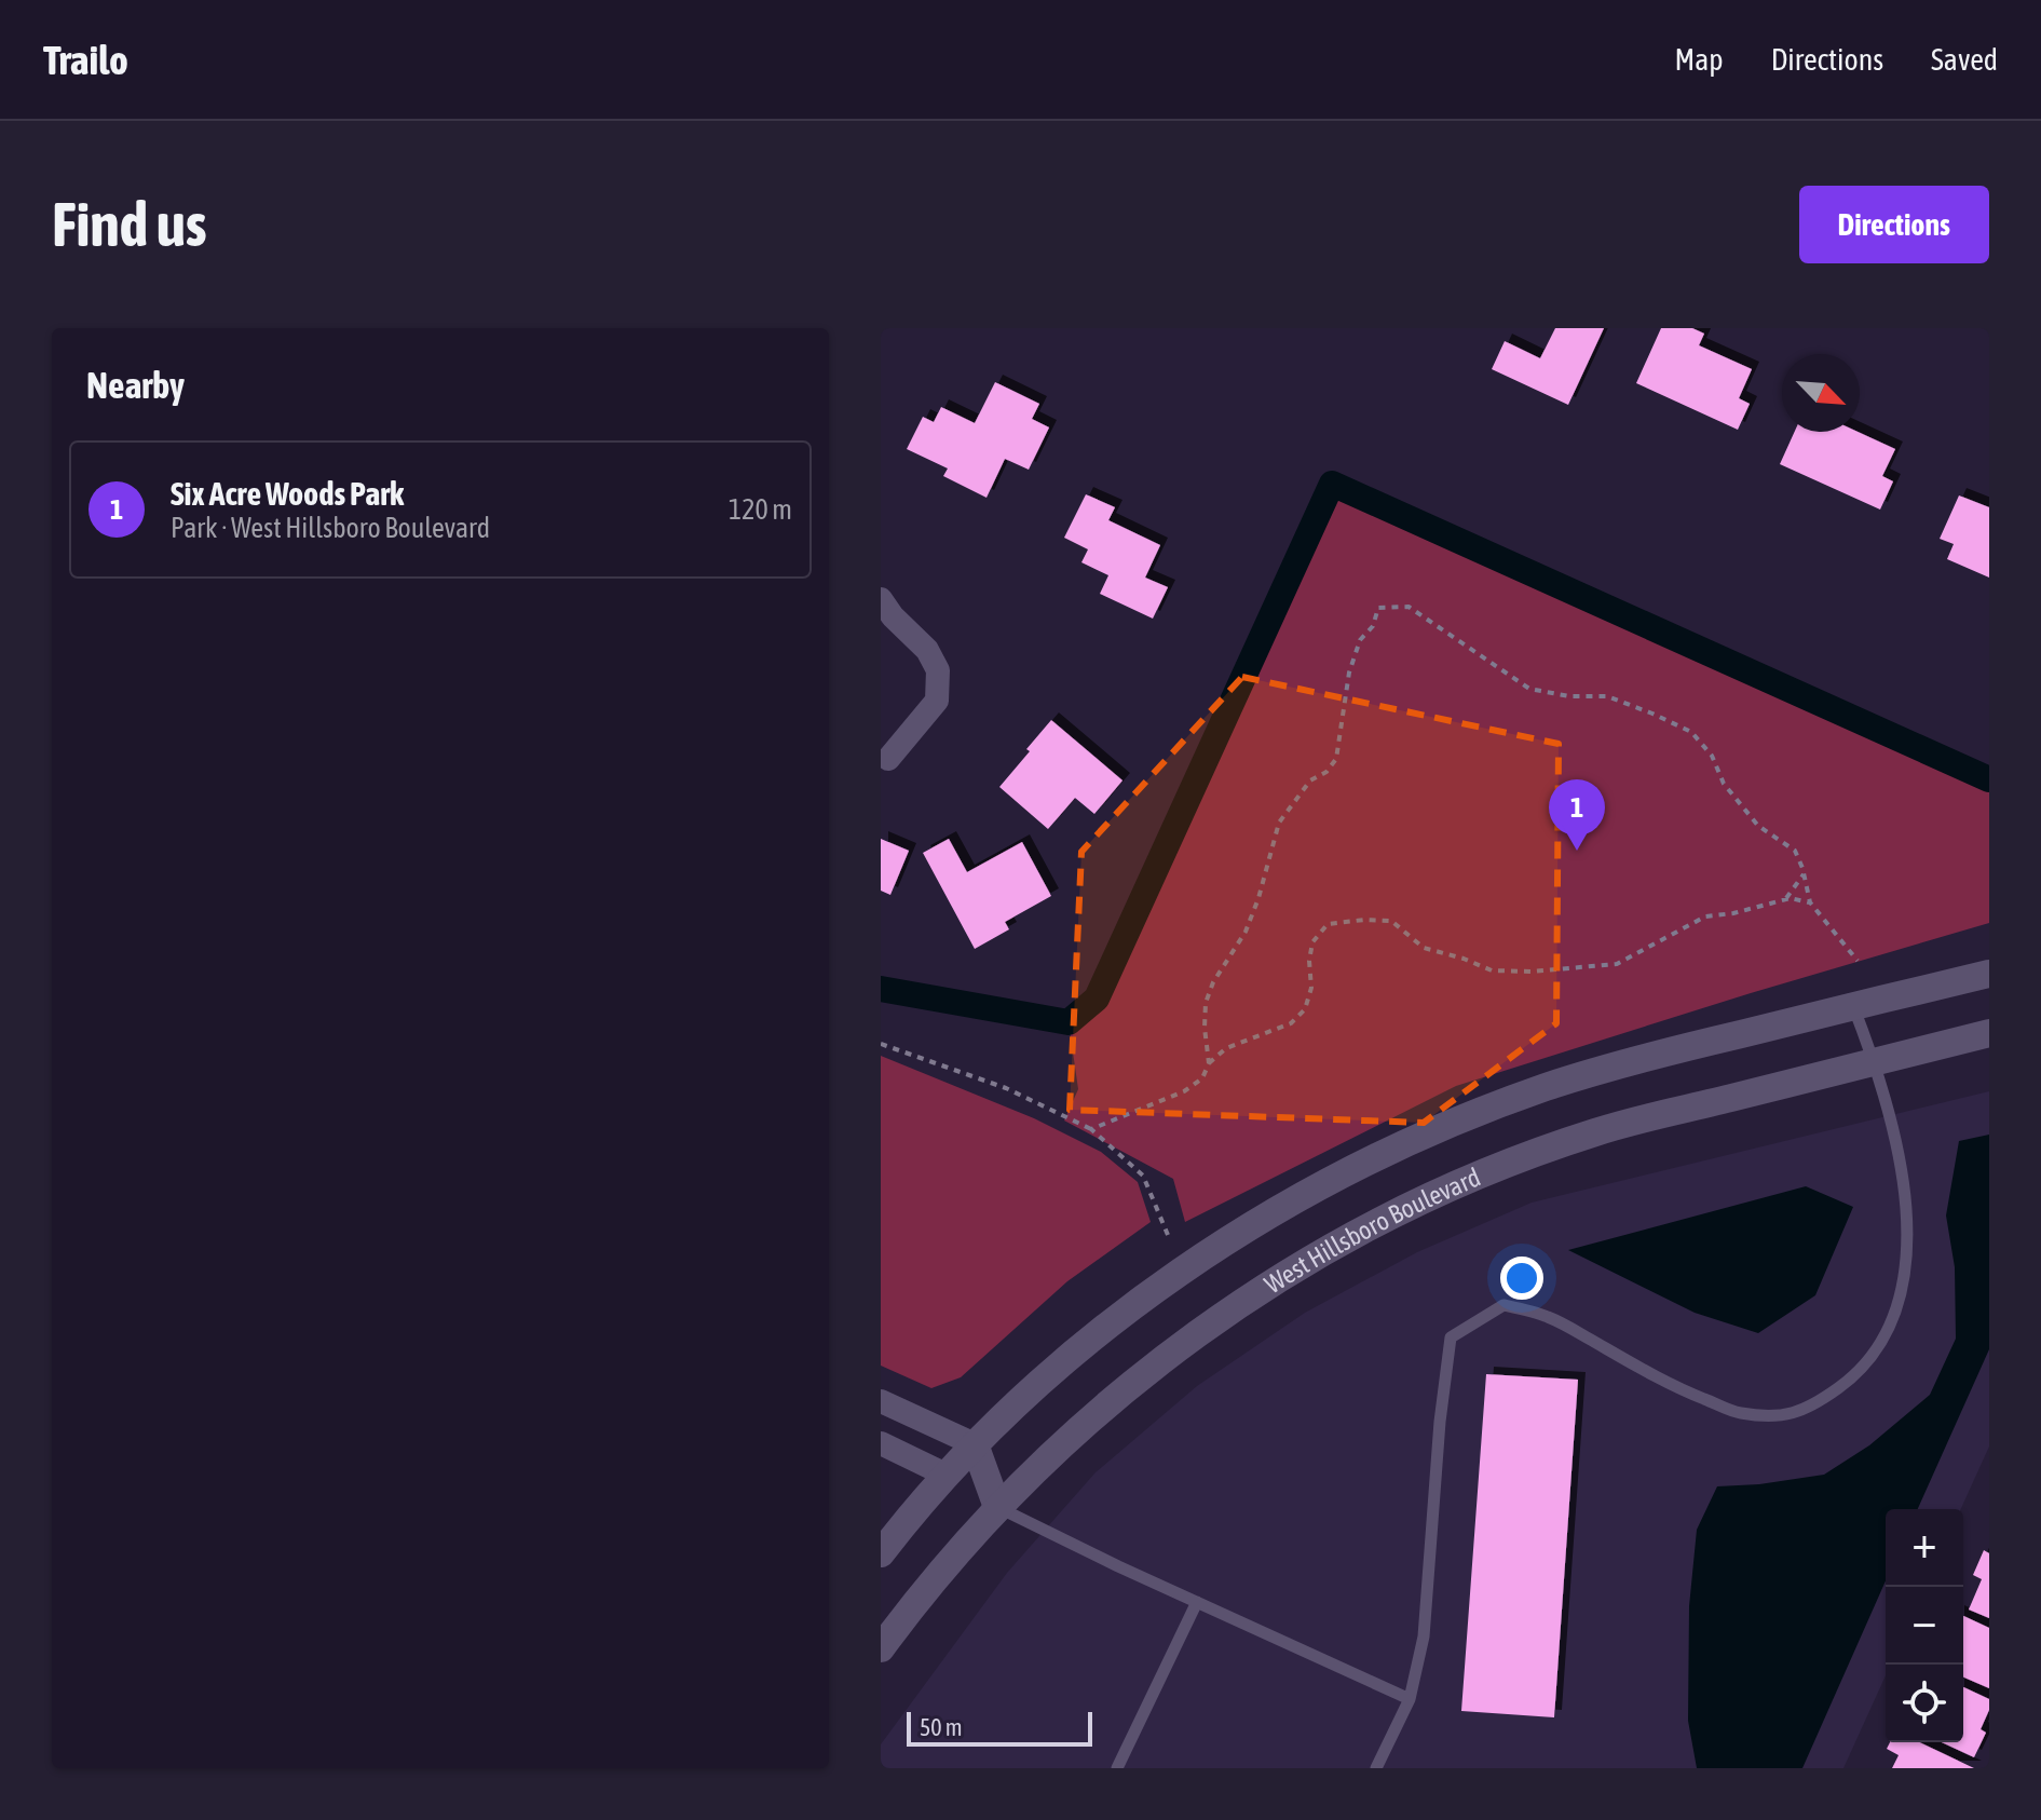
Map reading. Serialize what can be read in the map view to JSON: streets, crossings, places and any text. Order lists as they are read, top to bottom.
{
  "streets": {
    "street": ["West Hillsboro Boulevard"]
  },
  "scale_bar": "50 m",
  "north": "bottom right",
  "page": {
    "header": "Trailo",
    "nav": ["Map", "Directions", "Saved"],
    "buttons": "Directions",
    "title": "Find us",
    "heading": "Nearby",
    "list": [
      {
        "mark": "1",
        "name": "Six Acre Woods Park",
        "note": "Park · West Hillsboro Boulevard",
        "value": "120 m"
      }
    ],
    "pins": "1",
    "map_buttons": ["+", "−"],
    "scale": "50 m"
  }
}
